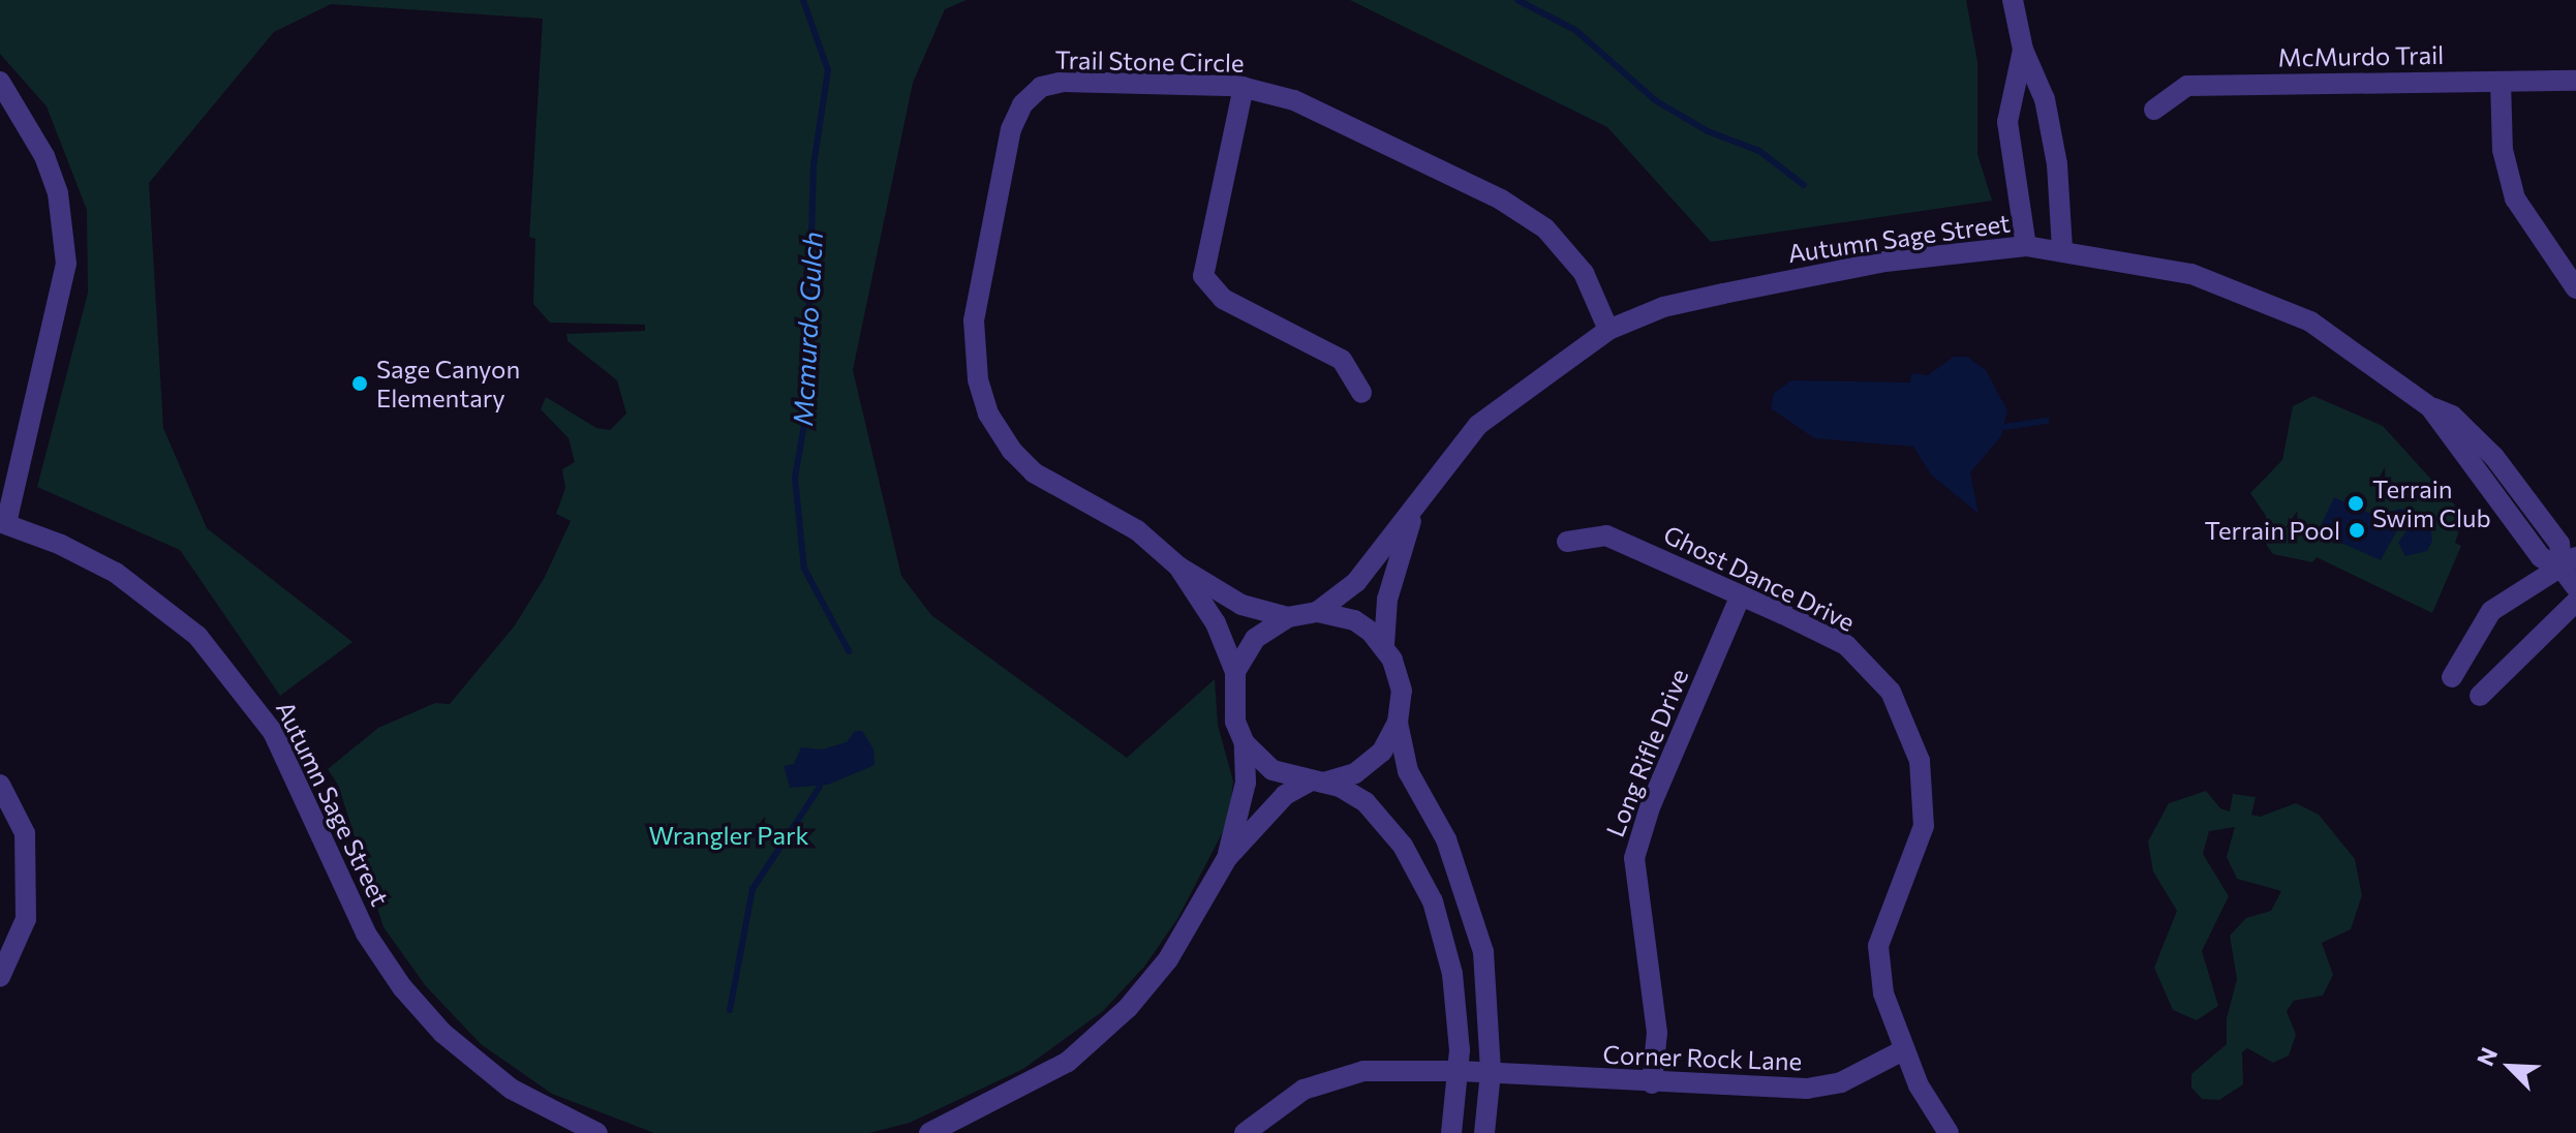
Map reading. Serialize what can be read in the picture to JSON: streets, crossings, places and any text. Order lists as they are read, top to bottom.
{
  "streets": {
    "street": [
      "McMurdo Trail",
      "Trail Stone Circle",
      "Autumn Sage Street",
      "Ghost Dance Drive",
      "Long Rifle Drive",
      "Corner Rock Lane"
    ]
  },
  "crossings": [
    ["Trail Stone Circle", "Autumn Sage Street"],
    ["Ghost Dance Drive", "Long Rifle Drive"],
    ["Ghost Dance Drive", "Corner Rock Lane"],
    ["Long Rifle Drive", "Corner Rock Lane"]
  ],
  "water": ["Mcmurdo Gulch"],
  "parks": ["Wrangler Park"],
  "places": ["Sage Canyon Elementary", "Terrain Swim Club", "Terrain Pool"],
  "north": "top left"
}
